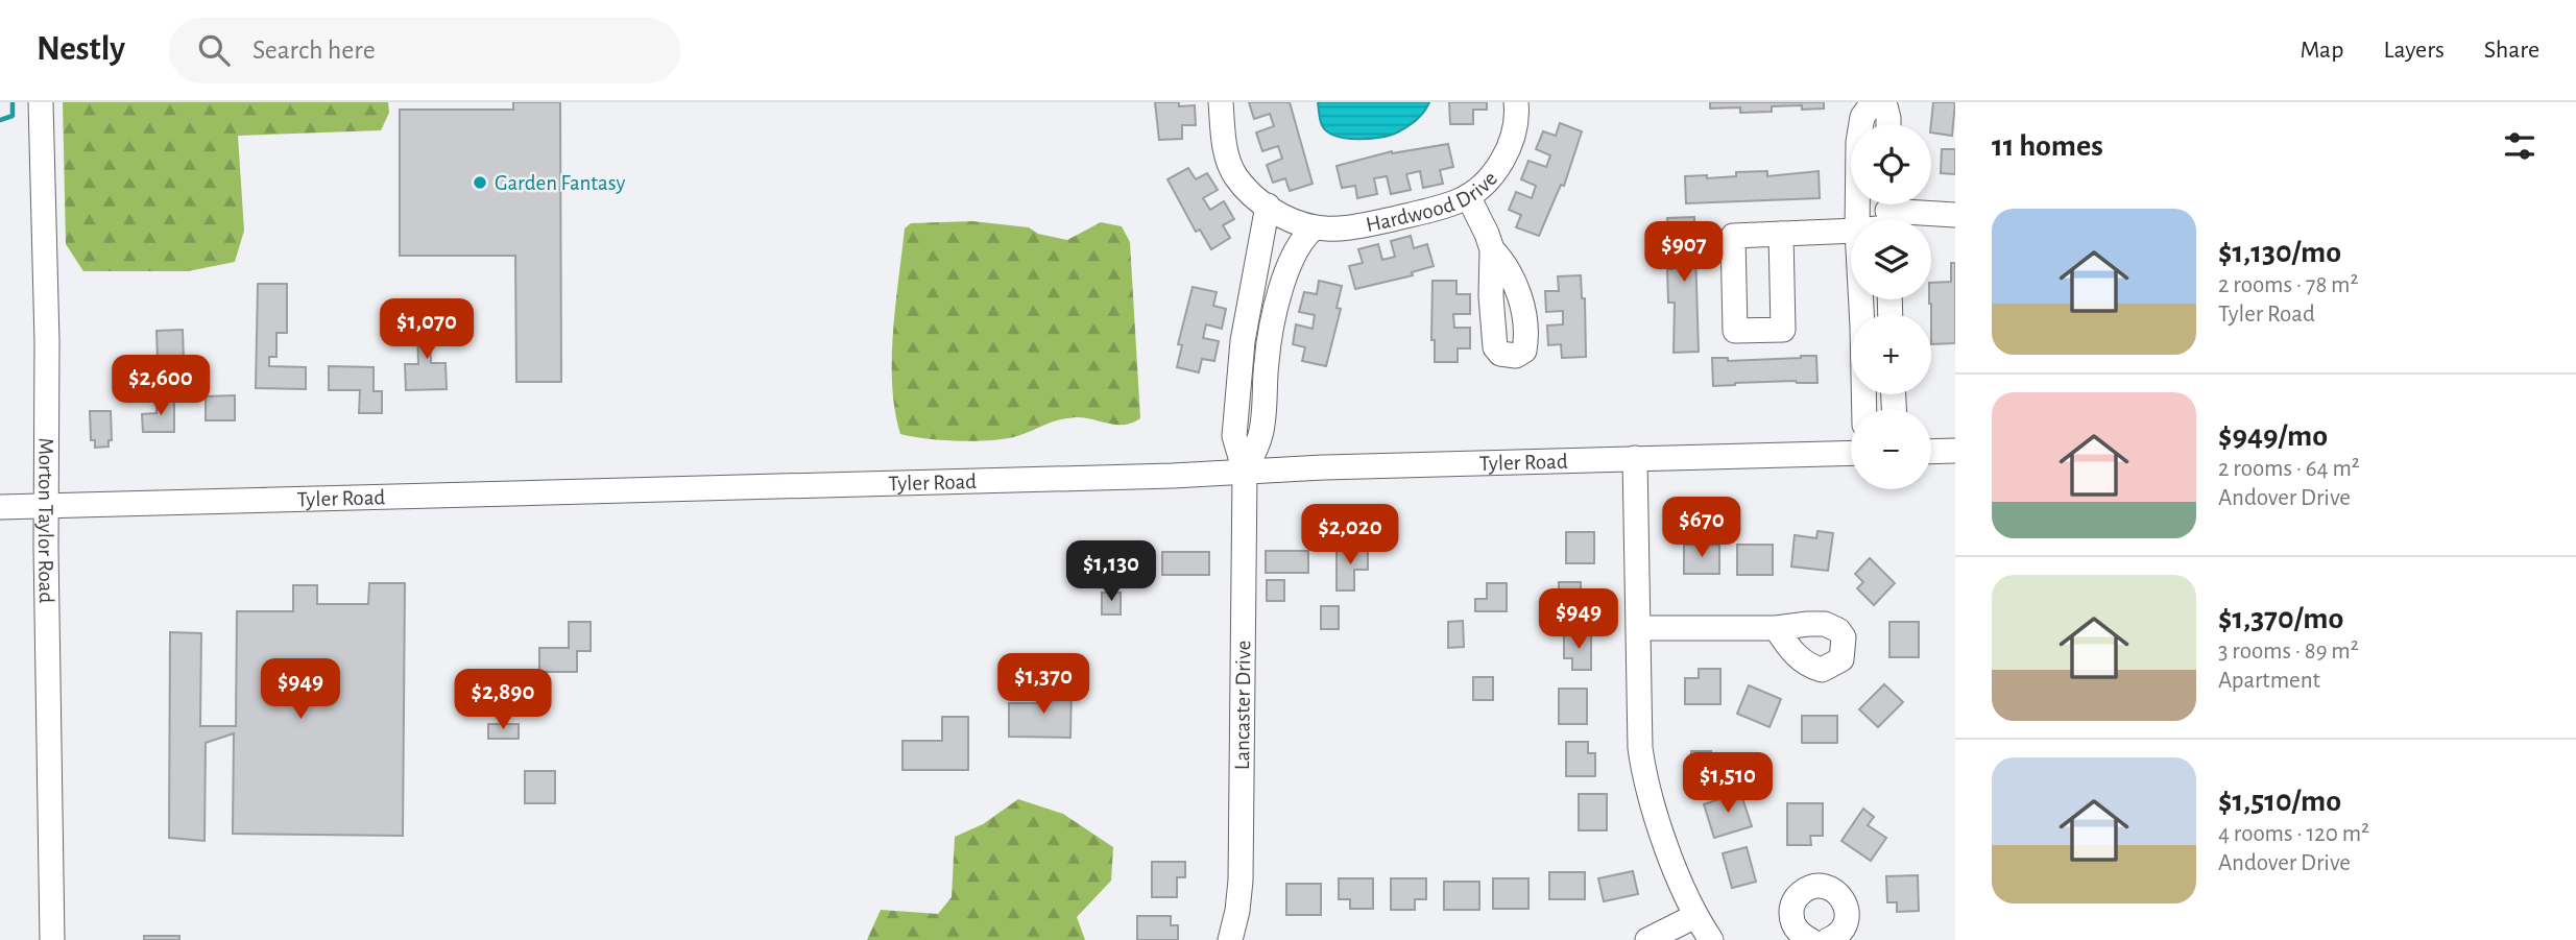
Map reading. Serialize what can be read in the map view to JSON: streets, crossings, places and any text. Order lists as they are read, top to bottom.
{
  "streets": {
    "street": [
      "Hardwood Drive",
      "Tyler Road",
      "Morton Taylor Road",
      "Lancaster Drive"
    ]
  },
  "crossings": [
    ["Tyler Road", "Morton Taylor Road"],
    ["Tyler Road", "Lancaster Drive"]
  ],
  "places": ["Garden Fantasy"],
  "page": {
    "header": "Nestly",
    "search": "Search here",
    "nav": ["Map", "Layers", "Share"],
    "heading": "11 homes",
    "map_buttons": ["+", "−"],
    "list": [
      {
        "name": "$1,130/mo",
        "note": "2 rooms · 78 m² · Tyler Road"
      },
      {
        "name": "$949/mo",
        "note": "2 rooms · 64 m² · Andover Drive"
      },
      {
        "name": "$1,370/mo",
        "note": "3 rooms · 89 m² · Apartment"
      },
      {
        "name": "$1,510/mo",
        "note": "4 rooms · 120 m² · Andover Drive"
      }
    ],
    "price": [
      "$907",
      "$1,070",
      "$2,600",
      "$670",
      "$2,020",
      "$1,130",
      "$949",
      "$1,370",
      "$949",
      "$2,890",
      "$1,510"
    ]
  }
}
